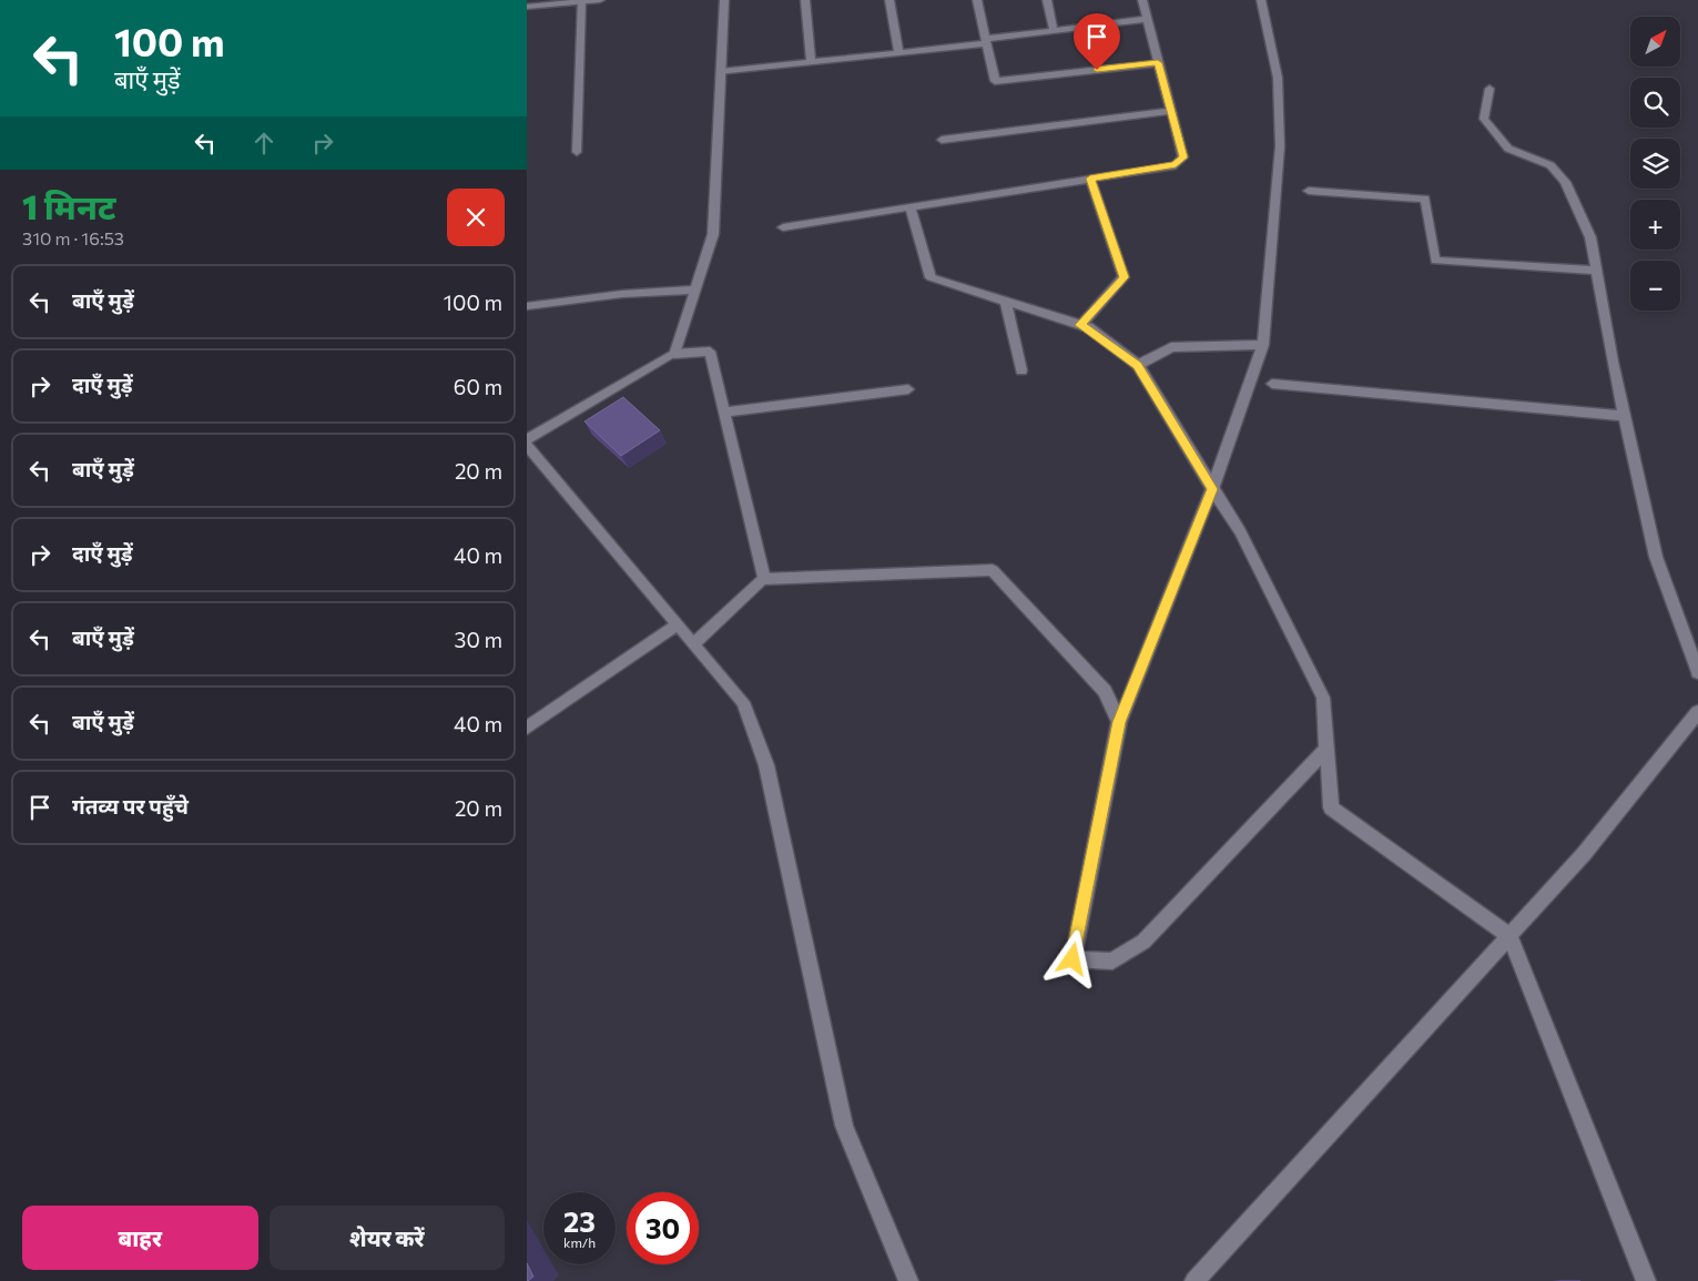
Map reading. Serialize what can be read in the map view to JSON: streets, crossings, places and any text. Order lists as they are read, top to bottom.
{
  "north": "top right",
  "page": {
    "turn": ["100 m", "बाएँ मुड़ें"],
    "map_buttons": ["+", "−"],
    "heading": ["1 मिनट", "310 m · 16:53"],
    "list": [
      {
        "name": "बाएँ मुड़ें",
        "value": "100 m"
      },
      {
        "name": "दाएँ मुड़ें",
        "value": "60 m"
      },
      {
        "name": "बाएँ मुड़ें",
        "value": "20 m"
      },
      {
        "name": "दाएँ मुड़ें",
        "value": "40 m"
      },
      {
        "name": "बाएँ मुड़ें",
        "value": "30 m"
      },
      {
        "name": "बाएँ मुड़ें",
        "value": "40 m"
      },
      {
        "name": "गंतव्य पर पहुँचे",
        "value": "20 m"
      }
    ],
    "speed": "23 km/h",
    "limit": "30",
    "buttons": ["बाहर", "शेयर करें"]
  }
}
